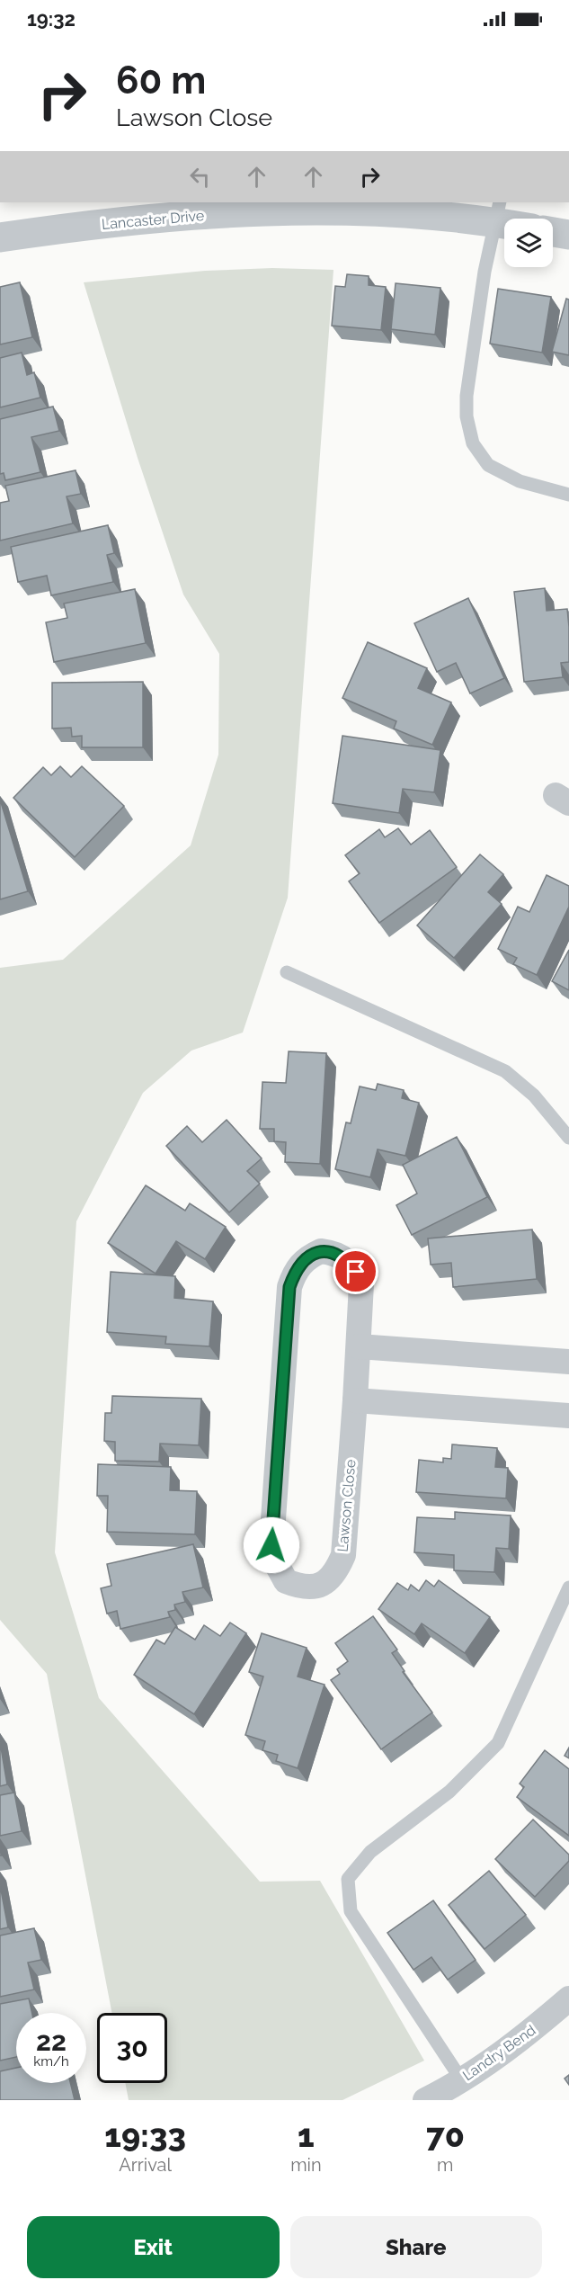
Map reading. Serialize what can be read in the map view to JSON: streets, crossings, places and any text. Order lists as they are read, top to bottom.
{
  "streets": {
    "street": ["Lancaster Drive", "Lawson Close", "Landry Bend"]
  },
  "page": {
    "status": "19:32",
    "turn": ["60 m", "Lawson Close"],
    "speed": "22 km/h",
    "limit": "30",
    "eta": [
      "19:33",
      "Arrival",
      "1",
      "min",
      "70",
      "m"
    ],
    "buttons": ["Exit", "Share"]
  }
}
